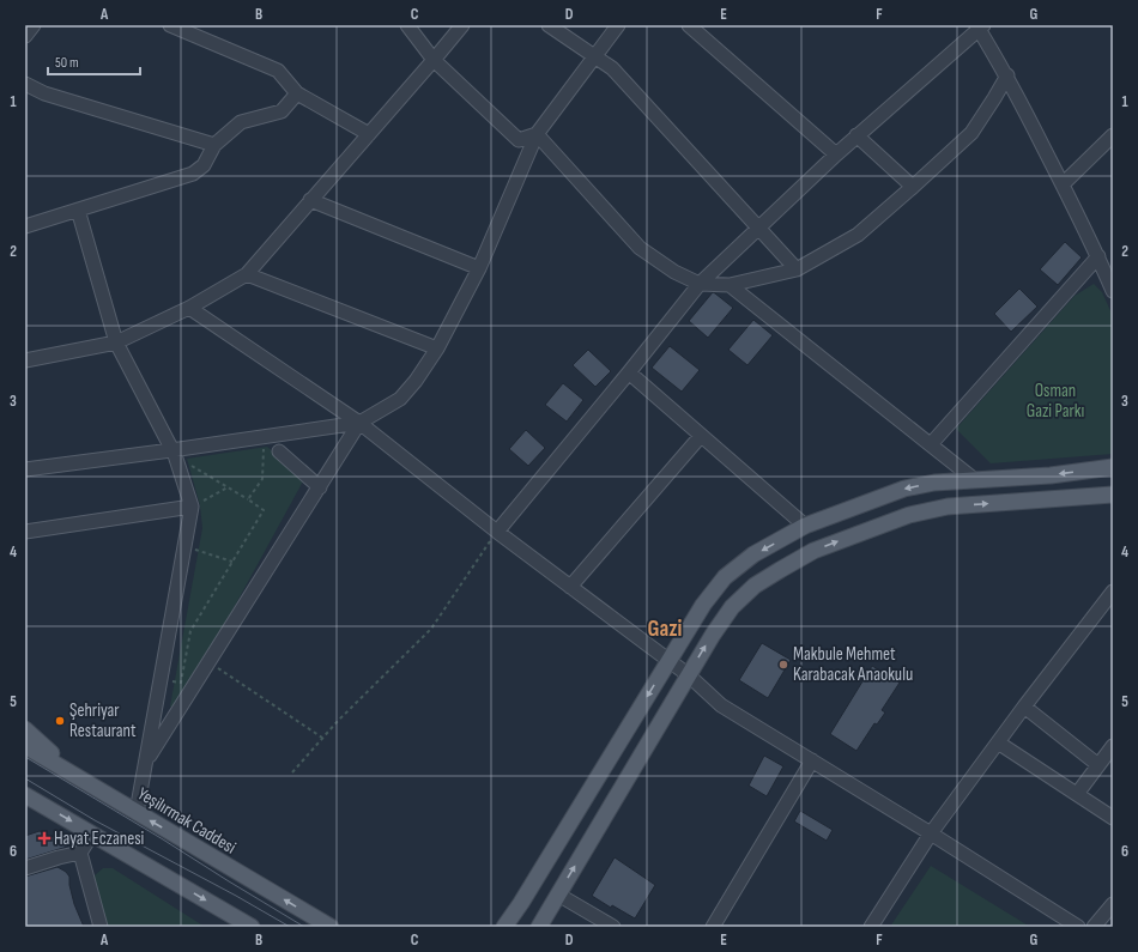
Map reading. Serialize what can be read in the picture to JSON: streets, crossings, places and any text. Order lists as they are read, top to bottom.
{
  "streets": {
    "main road": ["Yeşilırmak Caddesi"]
  },
  "districts": ["Gazi"],
  "parks": ["Osman Gazi Parkı"],
  "places": {
    "other": ["Makbule Mehmet Karabacak Anaokulu", "Şehriyar Restaurant"],
    "health": ["Hayat Eczanesi"]
  },
  "scale_bar": "50 m",
  "grid": {
    "columns": [
      "A",
      "B",
      "C",
      "D",
      "E",
      "F",
      "G"
    ],
    "rows": [
      "1",
      "2",
      "3",
      "4",
      "5",
      "6"
    ]
  }
}
